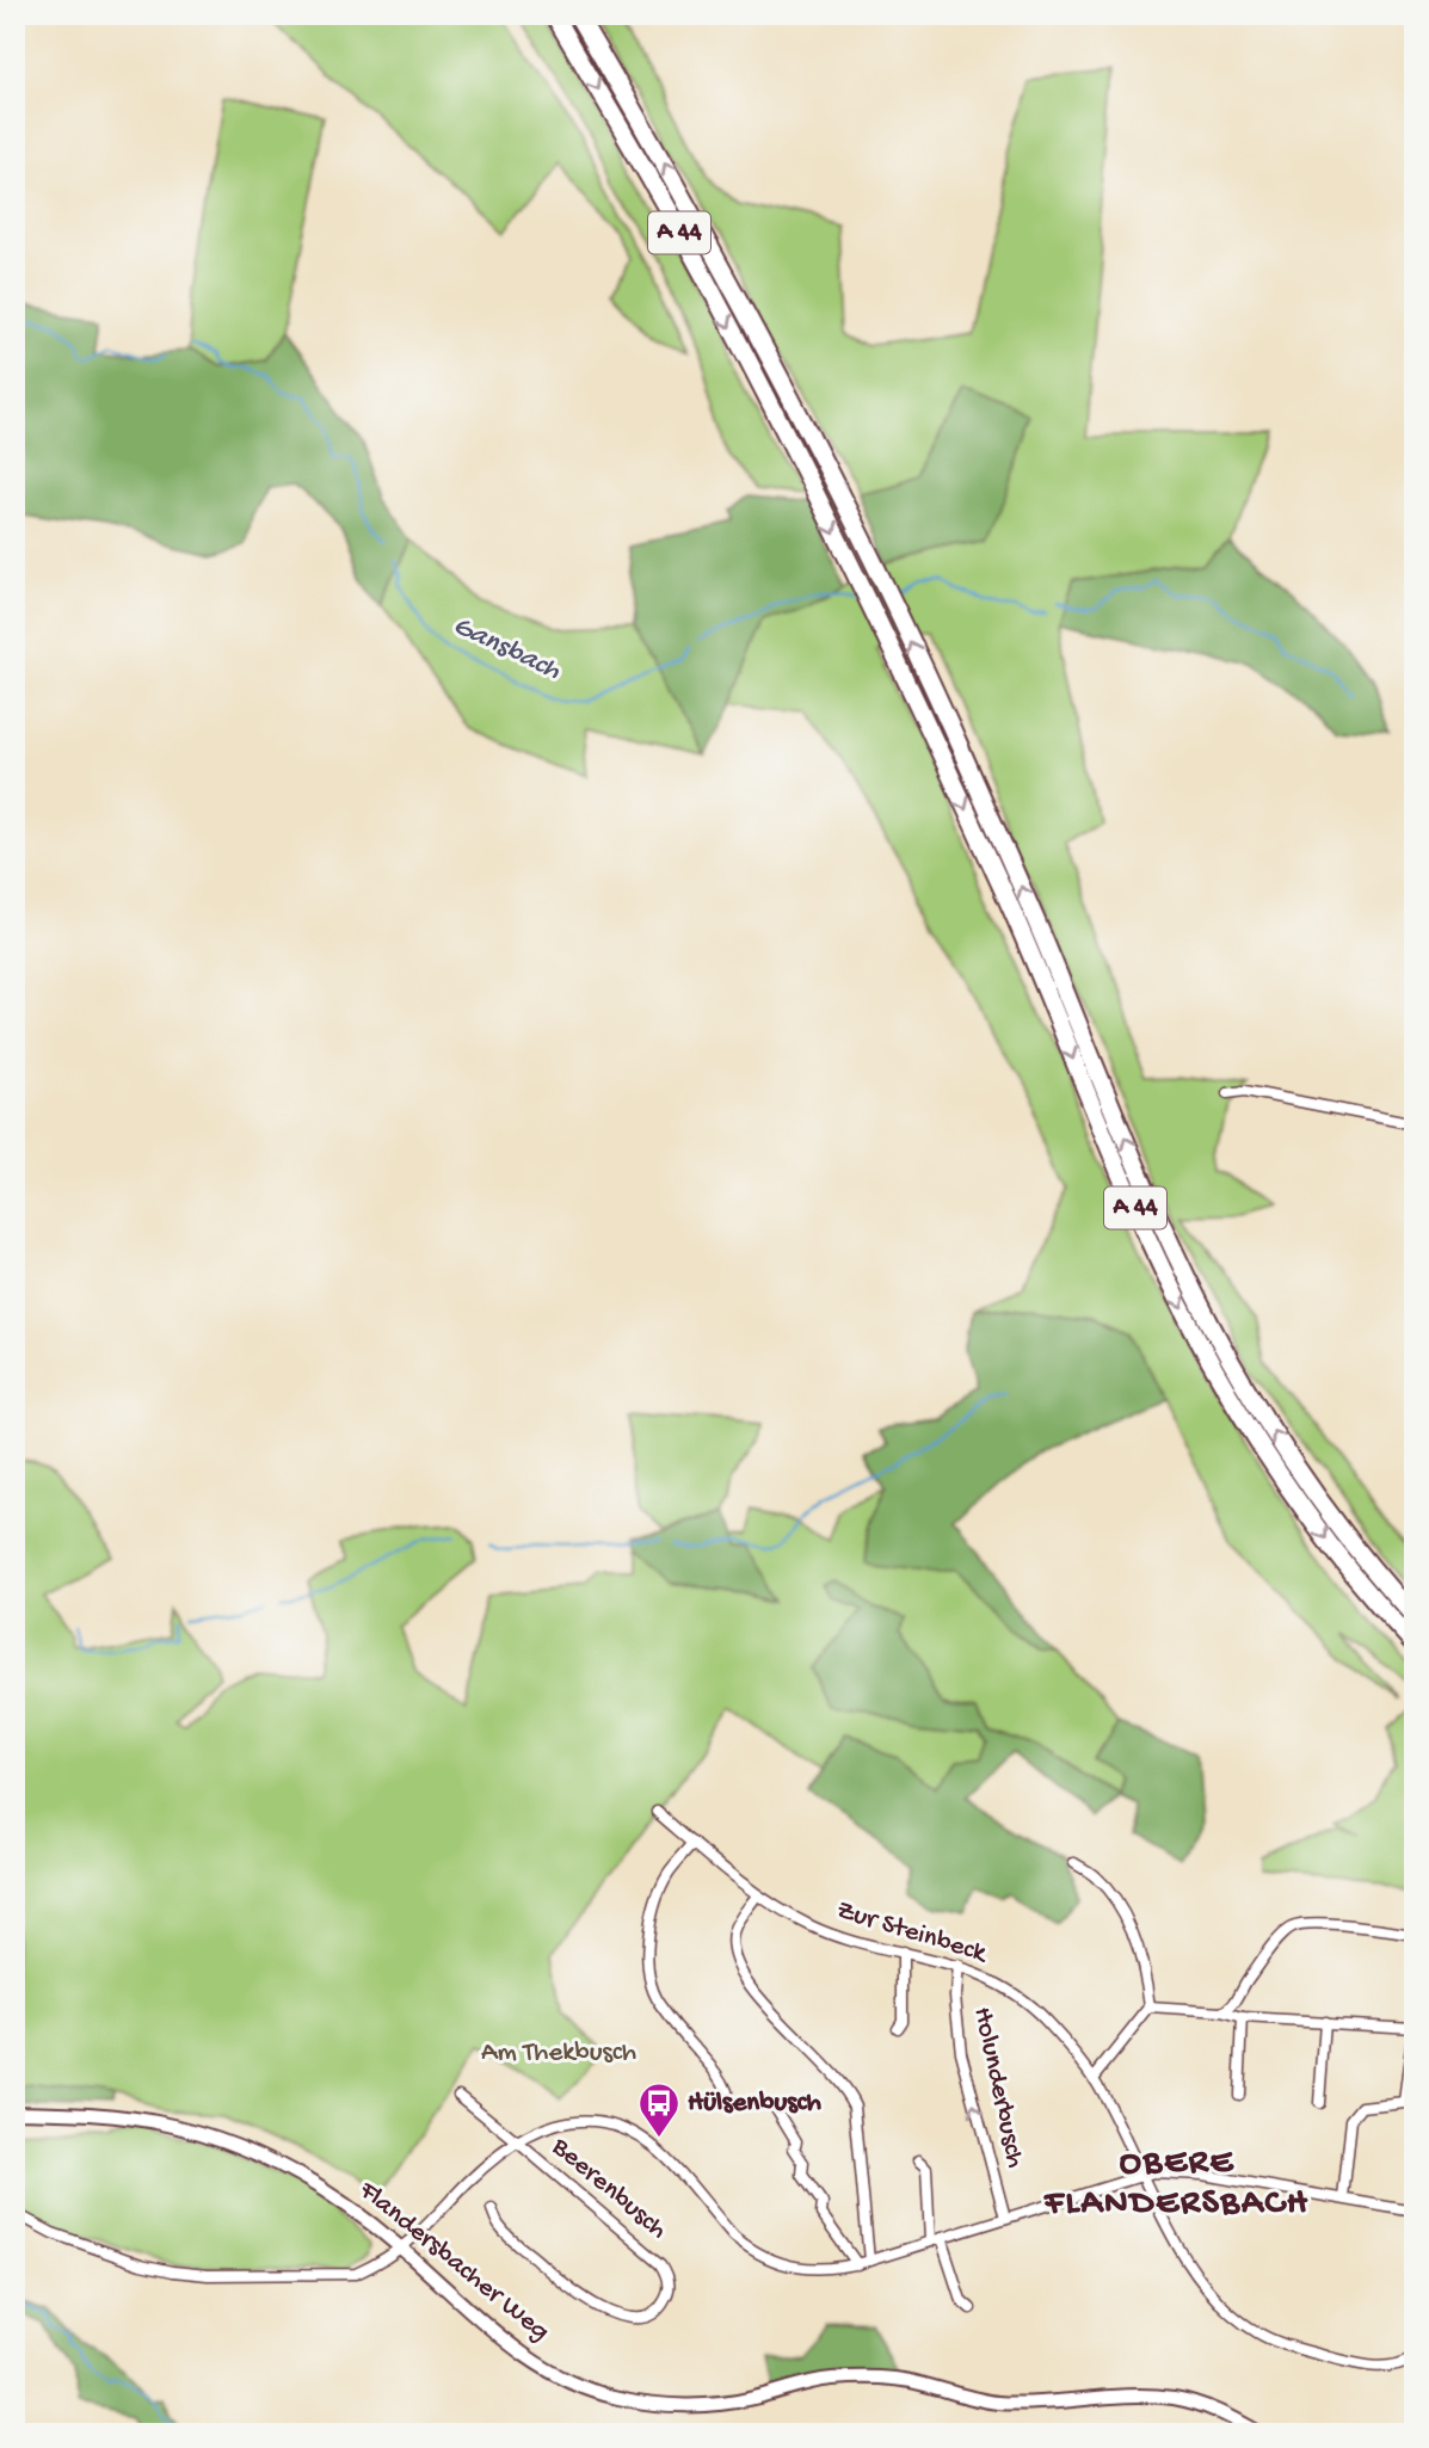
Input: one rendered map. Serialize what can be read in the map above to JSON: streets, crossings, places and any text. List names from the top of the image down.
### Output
{
  "streets": {
    "highway": ["A 44"],
    "main road": ["Flandersbacher Weg"],
    "street": ["Zur Steinbeck", "Holunderbusch", "Beerenbusch"]
  },
  "crossings": [
    ["Zur Steinbeck", "Holunderbusch"]
  ],
  "districts": ["OBERE FLANDERSBACH"],
  "water": ["Gansbach"],
  "parks": ["Am Thekbusch"],
  "places": {
    "bus stop": ["Hülsenbusch"]
  }
}
